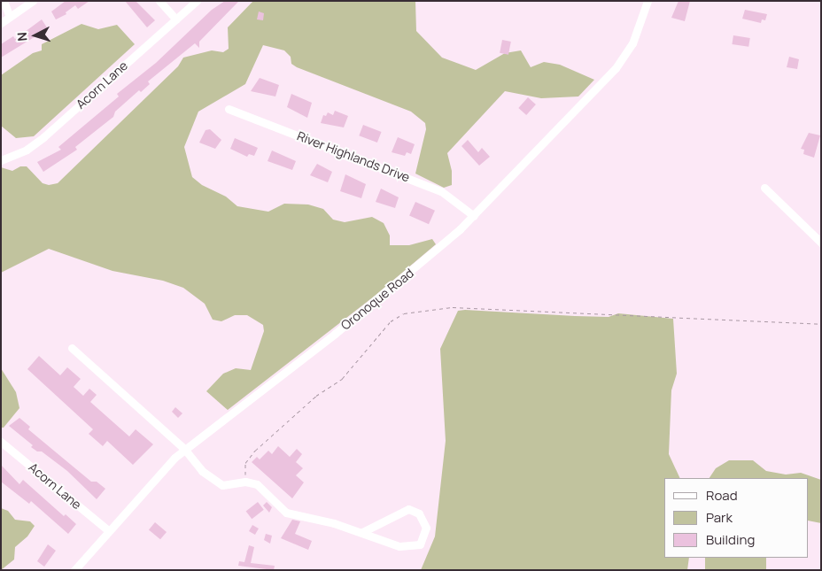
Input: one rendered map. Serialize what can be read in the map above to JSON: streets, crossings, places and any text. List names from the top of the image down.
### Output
{
  "streets": {
    "street": ["Acorn Lane", "River Highlands Drive", "Oronoque Road"]
  },
  "crossings": [
    ["Acorn Lane", "Oronoque Road"],
    ["River Highlands Drive", "Oronoque Road"]
  ],
  "legend": ["Road", "Park", "Building"],
  "north": "left"
}
